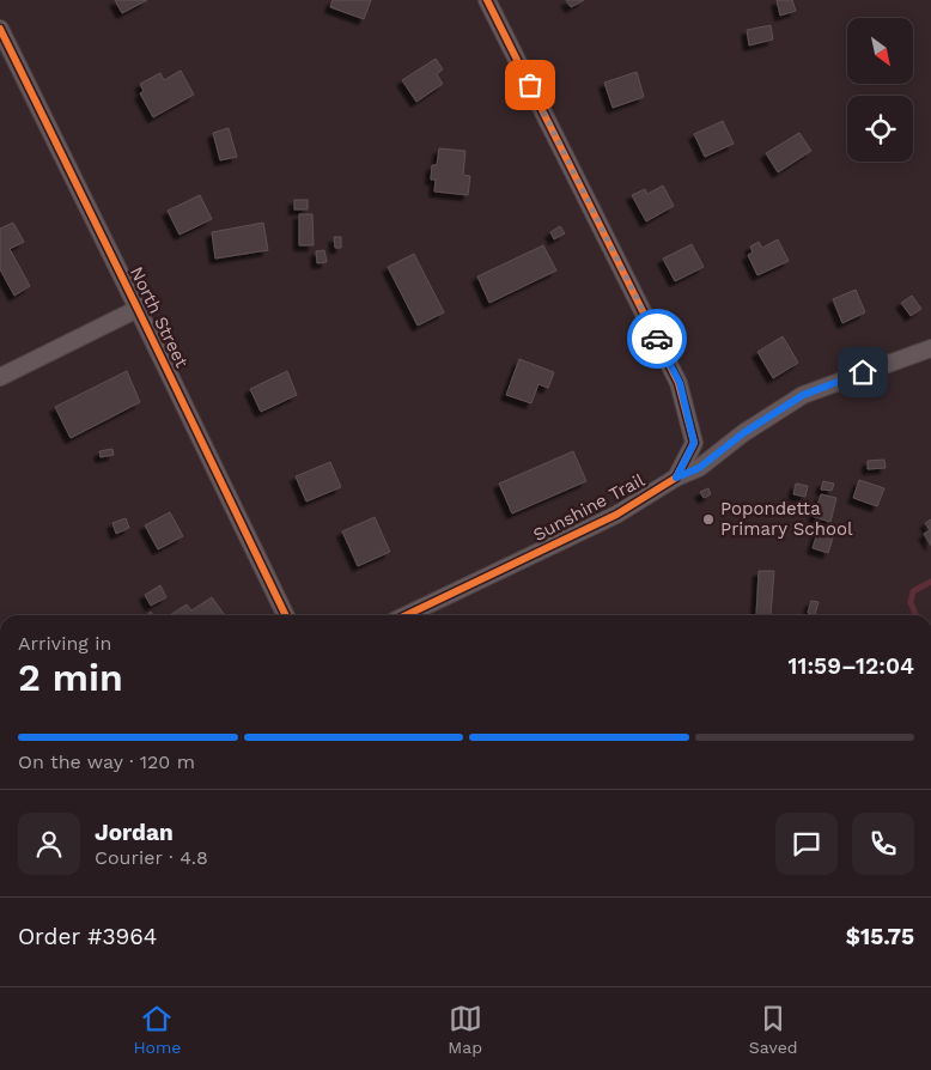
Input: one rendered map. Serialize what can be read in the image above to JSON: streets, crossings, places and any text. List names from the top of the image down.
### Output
{
  "streets": {
    "street": ["North Street", "Sunshine Trail"]
  },
  "places": ["Popondetta Primary School"],
  "north": "bottom right",
  "page": {
    "heading": ["2 min", "Arriving in", "11:59–12:04"],
    "panel": [
      "Jordan",
      "Courier · 4.8",
      "Order #3964",
      "$15.75"
    ],
    "bar": "On the way · 120 m",
    "tabs": ["Home", "Map", "Saved"]
  }
}
